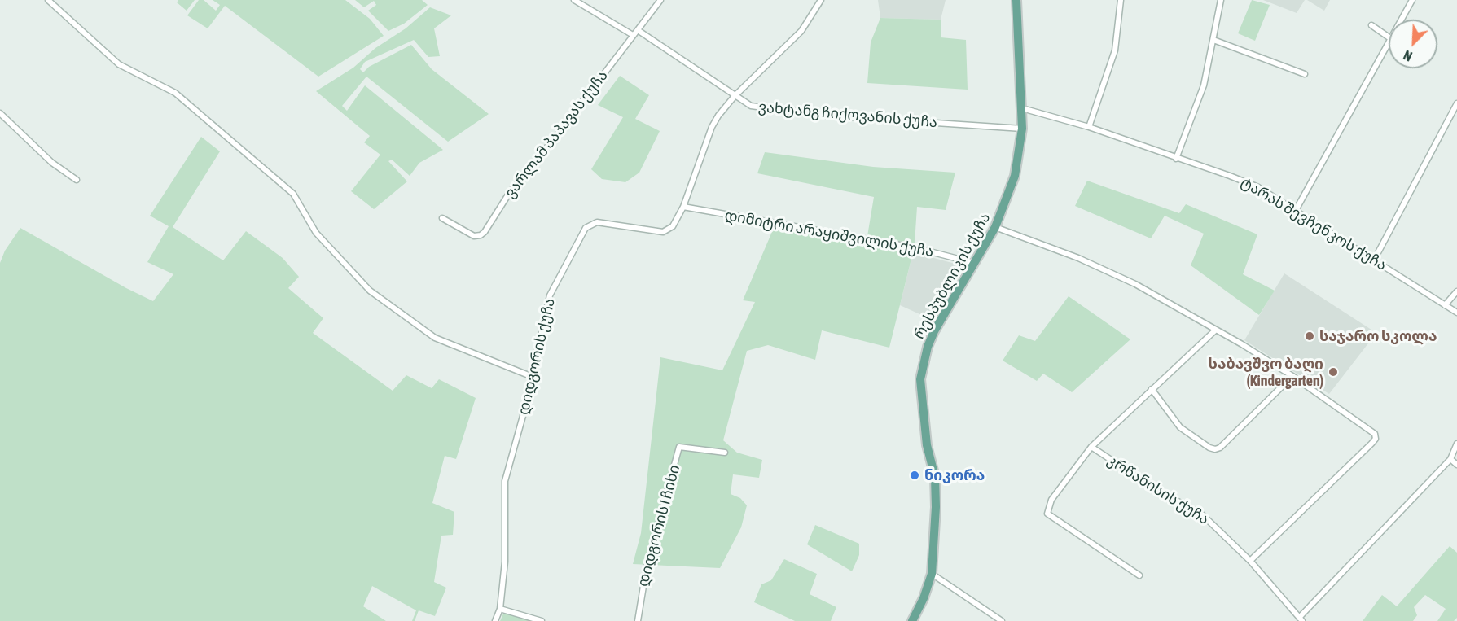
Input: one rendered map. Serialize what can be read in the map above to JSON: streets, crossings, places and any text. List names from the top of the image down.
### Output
{
  "streets": {
    "main road": ["რესპუბლიკის ქუჩა"],
    "street": [
      "ვახტანგ ჩიქოვანის ქუჩა",
      "ვარლამ პაპავას ქუჩა",
      "ტარას შევჩენკოს ქუჩა",
      "დიმიტრი არაყიშვილის ქუჩა",
      "დიდგორის ქუჩა",
      "კრწანისის ქუჩა",
      "დიდგორის I ჩიხი"
    ]
  },
  "crossings": [
    ["ვახტანგ ჩიქოვანის ქუჩა", "ვარლამ პაპავას ქუჩა"],
    ["ვახტანგ ჩიქოვანის ქუჩა", "რესპუბლიკის ქუჩა"],
    ["ვახტანგ ჩიქოვანის ქუჩა", "დიდგორის ქუჩა"],
    ["ტარას შევჩენკოს ქუჩა", "რესპუბლიკის ქუჩა"],
    ["დიმიტრი არაყიშვილის ქუჩა", "რესპუბლიკის ქუჩა"],
    ["დიმიტრი არაყიშვილის ქუჩა", "დიდგორის ქუჩა"]
  ],
  "places": ["საჯარო სკოლა", "საბავშვო ბაღი (Kindergarten)", "ნიკორა"],
  "north": "bottom left"
}
